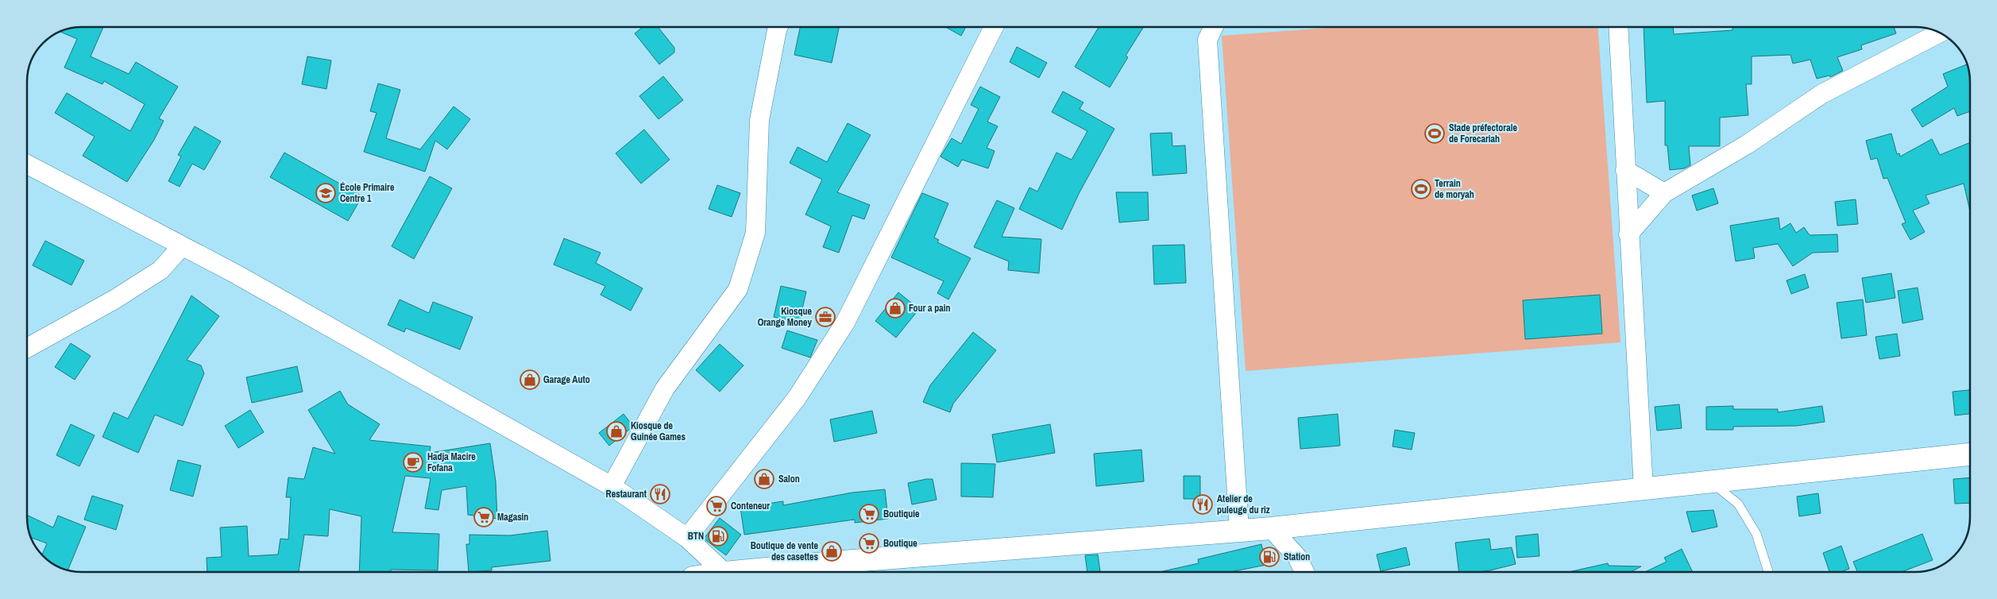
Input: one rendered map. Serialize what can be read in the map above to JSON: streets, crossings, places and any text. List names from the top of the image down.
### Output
{
  "places": {
    "sports": ["Stade préfectorale de Forecariah", "Terrain de moryah"],
    "school or university": ["École Primaire Centre 1"],
    "shop": [
      "Four a pain",
      "Garage Auto",
      "Kiosque de Guinée Games",
      "Salon",
      "Boutique de vente des casettes"
    ],
    "office": ["Kiosque Orange Money"],
    "cafe": ["Hadja Macire Fofana"],
    "restaurant": ["Restaurant", "Atelier de puleuge du riz"],
    "supermarket": [
      "Conteneur",
      "Boutiquie",
      "Magasin",
      "Boutique"
    ],
    "fuel station": ["BTN", "Station"]
  }
}
